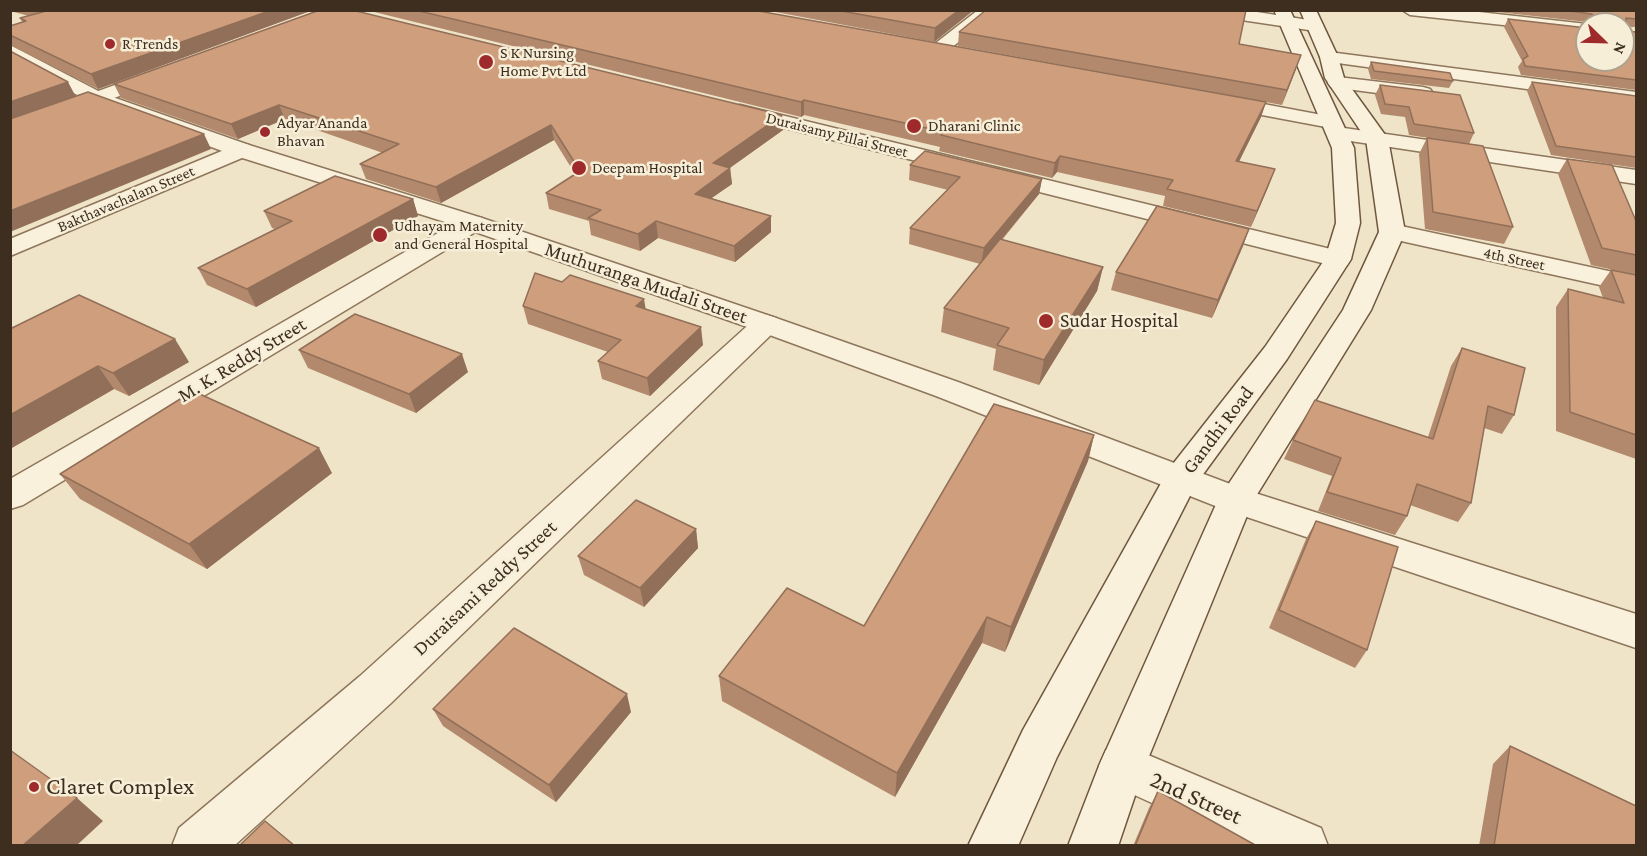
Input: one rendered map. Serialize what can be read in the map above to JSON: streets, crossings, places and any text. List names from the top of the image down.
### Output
{
  "streets": {
    "street": [
      "Duraisamy Pillai Street",
      "Bakthavachalam Street",
      "4th Street",
      "Muthuranga Mudali Street",
      "M. K. Reddy Street",
      "Gandhi Road",
      "Duraisami Reddy Street",
      "2nd Street"
    ]
  },
  "crossings": [
    ["Duraisamy Pillai Street", "Gandhi Road"],
    ["Bakthavachalam Street", "Muthuranga Mudali Street"],
    ["Muthuranga Mudali Street", "M. K. Reddy Street"],
    ["Muthuranga Mudali Street", "Gandhi Road"],
    ["Muthuranga Mudali Street", "Duraisami Reddy Street"]
  ],
  "places": [
    "R Trends",
    "S K Nursing Home Pvt Ltd",
    "Dharani Clinic",
    "Adyar Ananda Bhavan",
    "Deepam Hospital",
    "Udhayam Maternity and General Hospital",
    "Sudar Hospital",
    "Claret Complex"
  ],
  "north": "bottom right"
}
